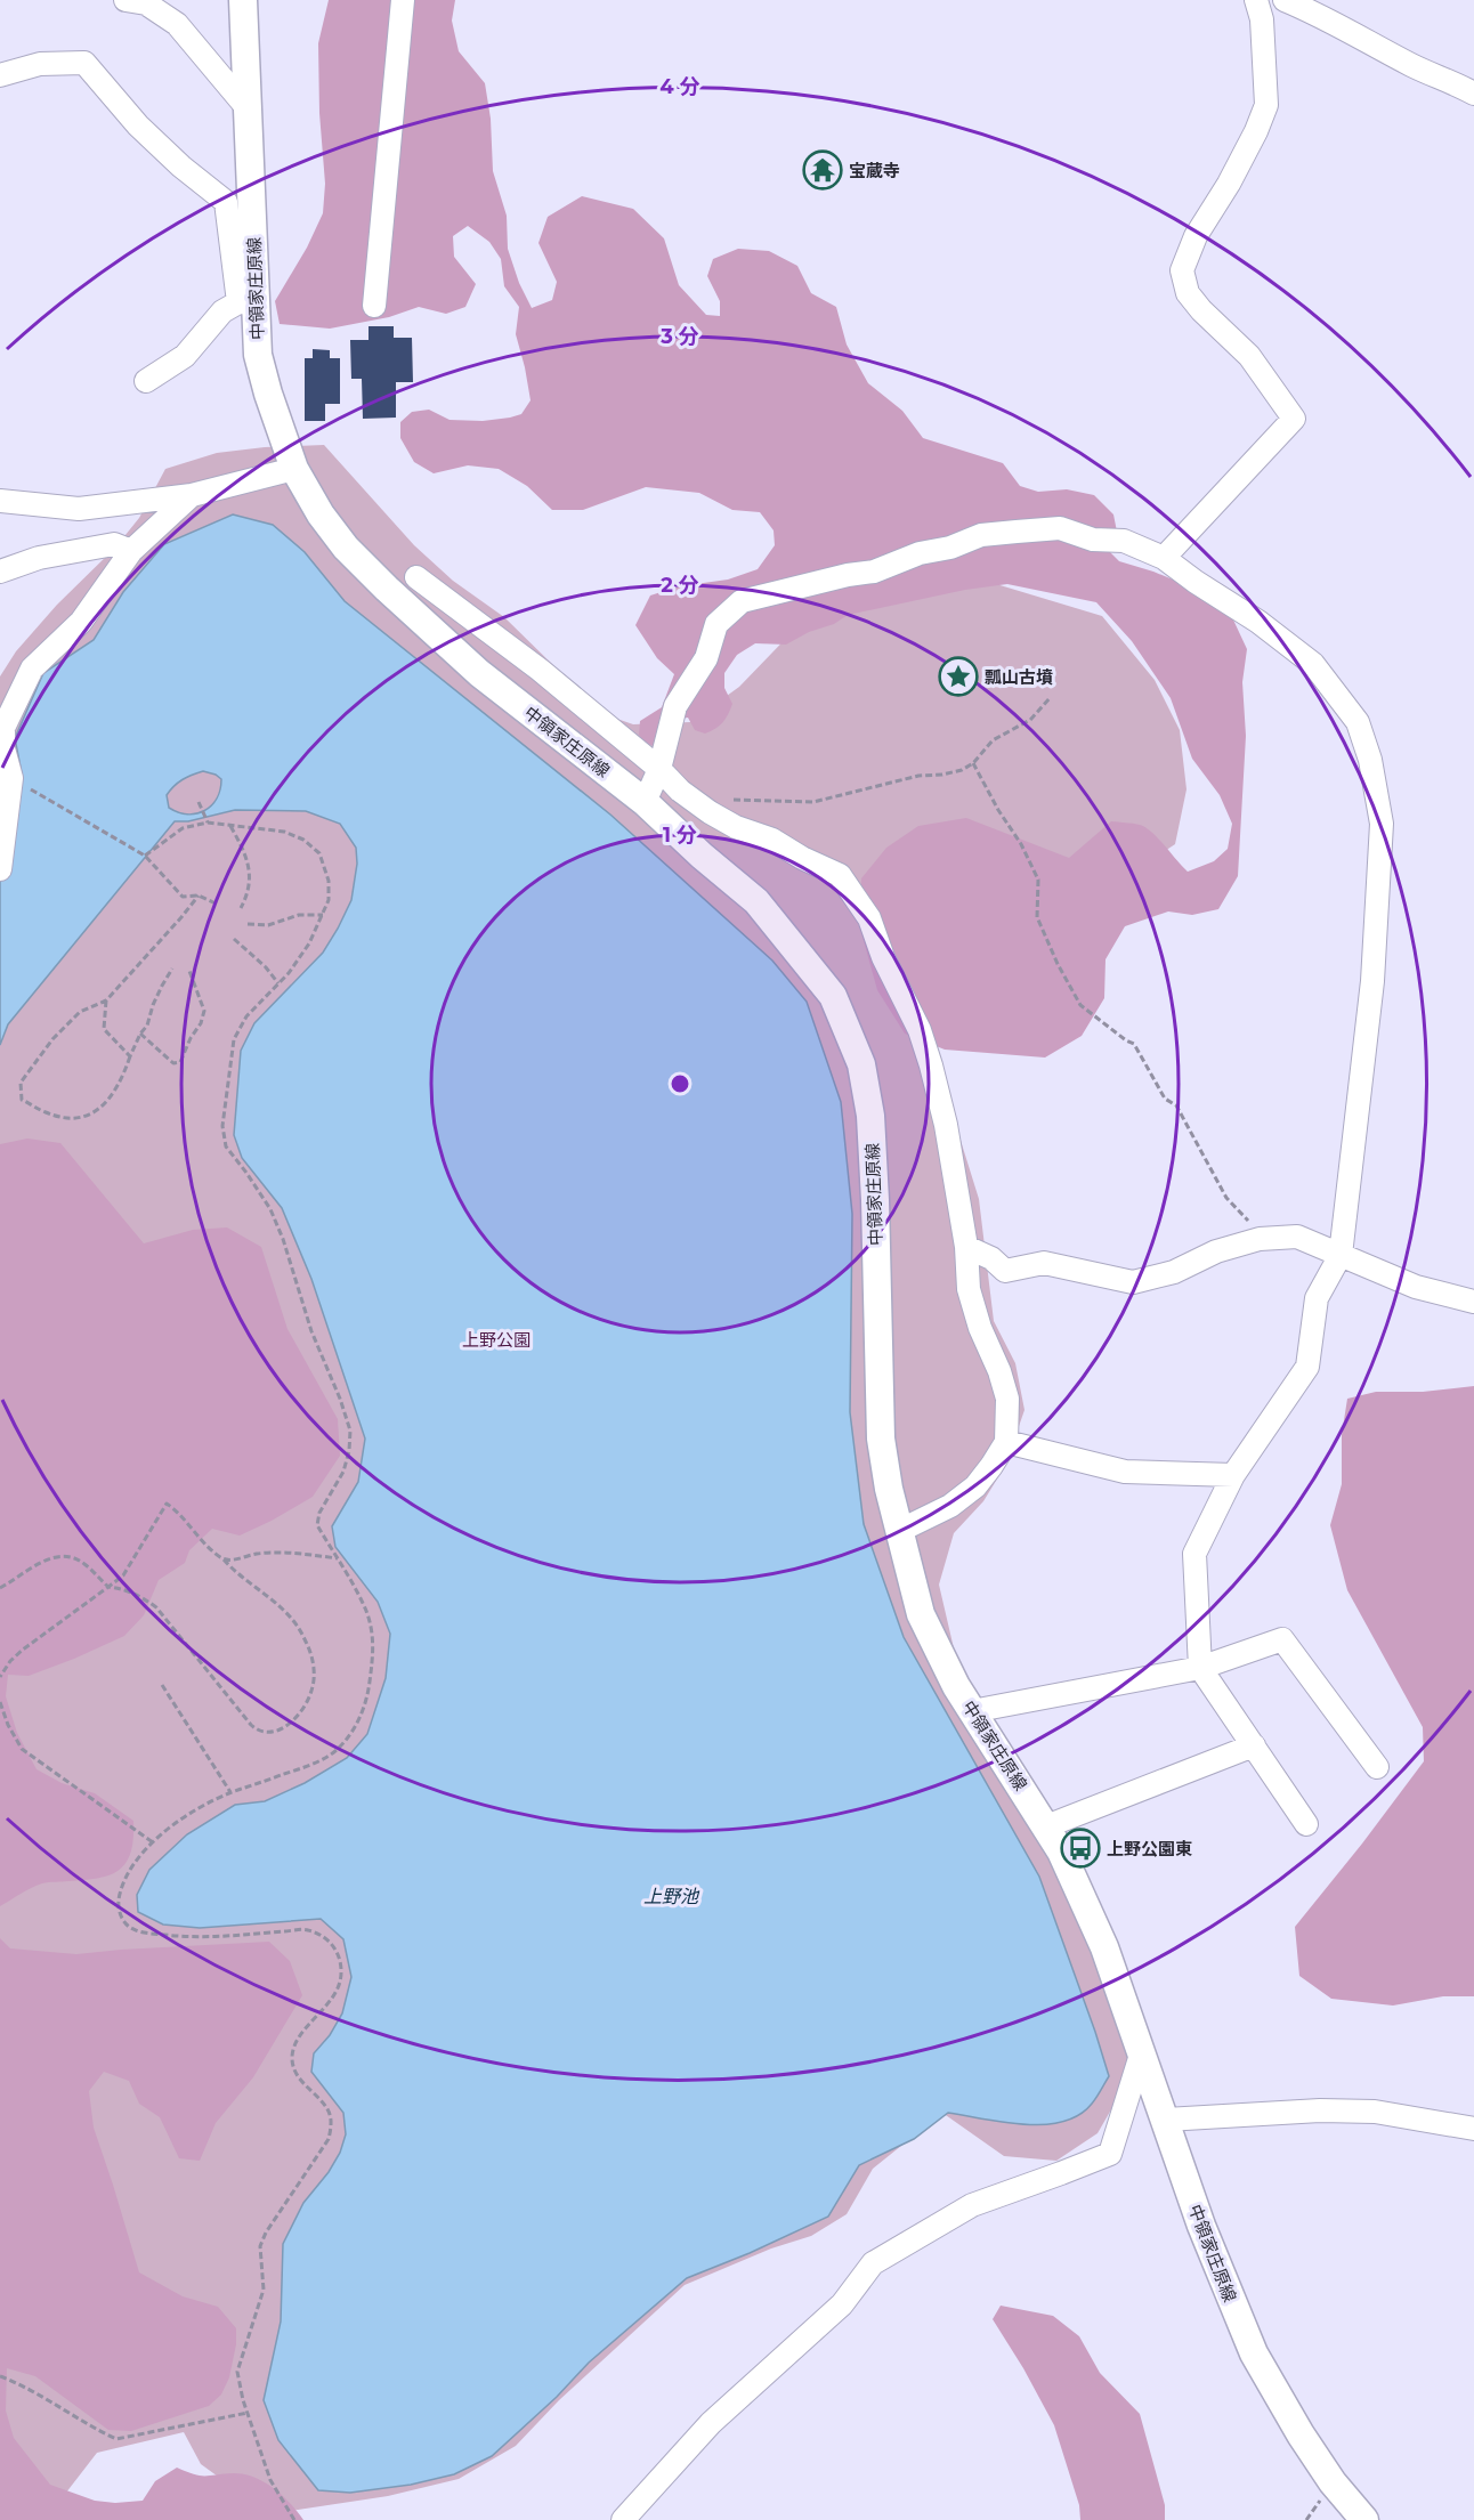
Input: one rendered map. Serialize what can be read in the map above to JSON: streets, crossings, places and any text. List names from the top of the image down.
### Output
{
  "streets": {
    "main road": ["中領家庄原線"]
  },
  "water": ["上野池"],
  "parks": ["上野公園"],
  "places": {
    "temple": ["宝蔵寺"],
    "place": ["瓢山古墳"],
    "bus stop": ["上野公園東"]
  },
  "rings": [
    "4 分",
    "3 分",
    "2 分",
    "1 分"
  ]
}
